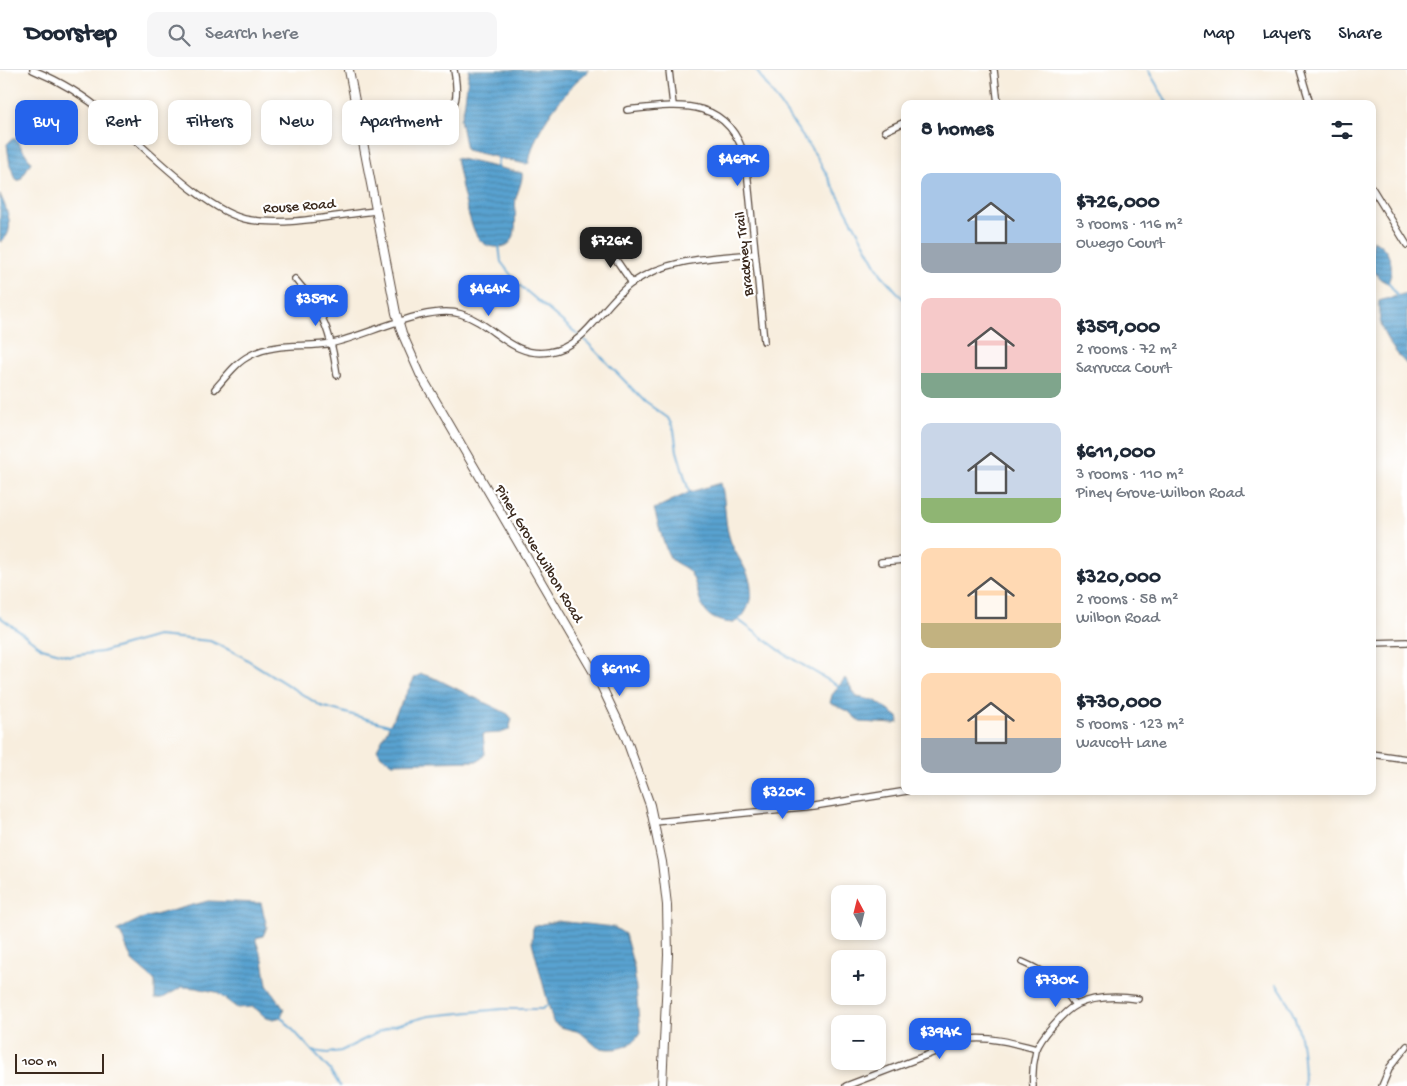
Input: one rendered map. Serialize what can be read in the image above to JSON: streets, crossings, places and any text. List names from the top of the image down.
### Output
{
  "streets": {
    "street": ["Rouse Road", "Brackney Trail", "Piney Grove-Wilbon Road"]
  },
  "crossings": [
    ["Rouse Road", "Piney Grove-Wilbon Road"]
  ],
  "scale_bar": "100 m",
  "north": "top",
  "page": {
    "header": "Doorstep",
    "search": "Search here",
    "nav": ["Map", "Layers", "Share"],
    "chip": [
      "Buy",
      "Rent",
      "Filters",
      "New",
      "Apartment"
    ],
    "heading": "8 homes",
    "price": [
      "$469K",
      "$726K",
      "$464K",
      "$359K",
      "$611K",
      "$320K",
      "$730K",
      "$394K"
    ],
    "list": [
      {
        "name": "$726,000",
        "note": "3 rooms · 116 m² · Owego Court"
      },
      {
        "name": "$359,000",
        "note": "2 rooms · 72 m² · Sarrucca Court"
      },
      {
        "name": "$611,000",
        "note": "3 rooms · 110 m² · Piney Grove-Wilbon Road"
      },
      {
        "name": "$320,000",
        "note": "2 rooms · 58 m² · Wilbon Road"
      },
      {
        "name": "$730,000",
        "note": "5 rooms · 123 m² · Wavcott Lane"
      }
    ],
    "map_buttons": ["+", "−"],
    "scale": "100 m"
  }
}
